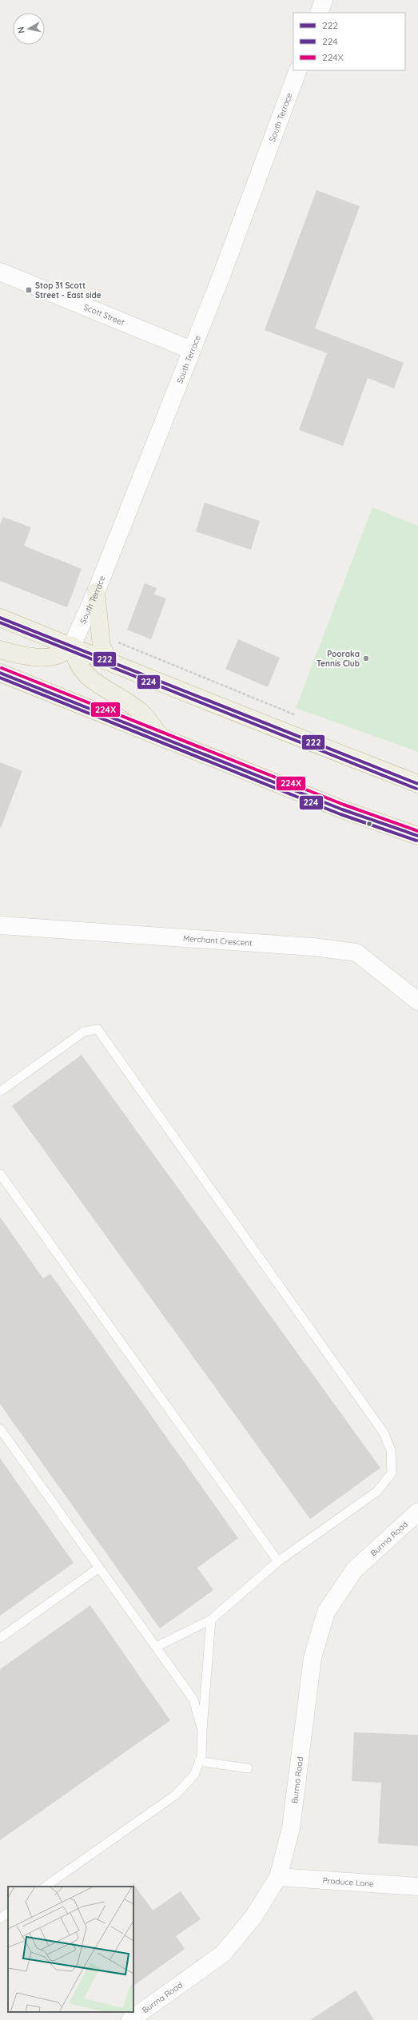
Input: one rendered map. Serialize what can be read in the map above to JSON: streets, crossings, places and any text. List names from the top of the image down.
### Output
{
  "streets": {
    "street": [
      "South Terrace",
      "Scott Street",
      "Merchant Crescent",
      "Burma Road",
      "Produce Lane"
    ]
  },
  "crossings": [
    ["South Terrace", "Scott Street"],
    ["Burma Road", "Produce Lane"]
  ],
  "places": {
    "transit": ["Stop 31 Scott Street - East side"],
    "other": ["Pooraka Tennis Club"]
  },
  "lines": ["transit line 222", "transit line 224", "transit line 224X"],
  "legend": ["222", "224", "224X"],
  "north": "left"
}
